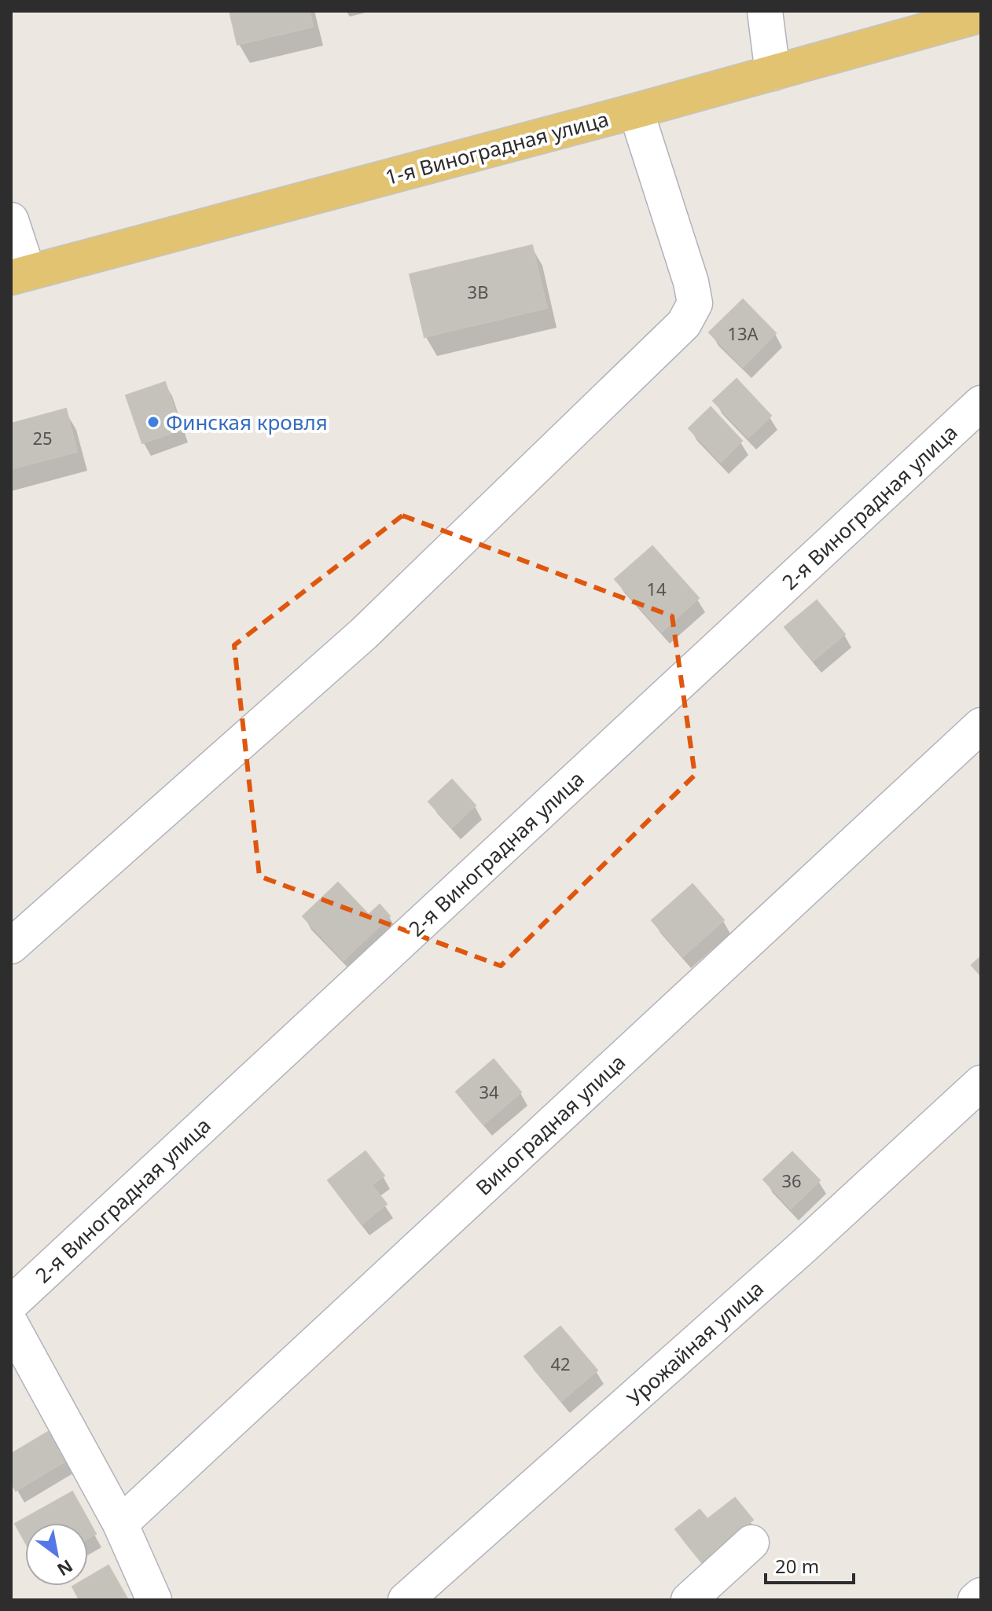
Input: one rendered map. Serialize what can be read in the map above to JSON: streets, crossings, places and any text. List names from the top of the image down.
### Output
{
  "streets": {
    "main road": ["1-я Виноградная улица"],
    "street": ["2-я Виноградная улица", "Виноградная улица", "Урожайная улица"]
  },
  "places": ["Финская кровля"],
  "house_numbers": [
    "3В",
    "13А",
    "25",
    "14",
    "34",
    "36",
    "42"
  ],
  "scale_bar": "20 m",
  "north": "bottom right"
}
